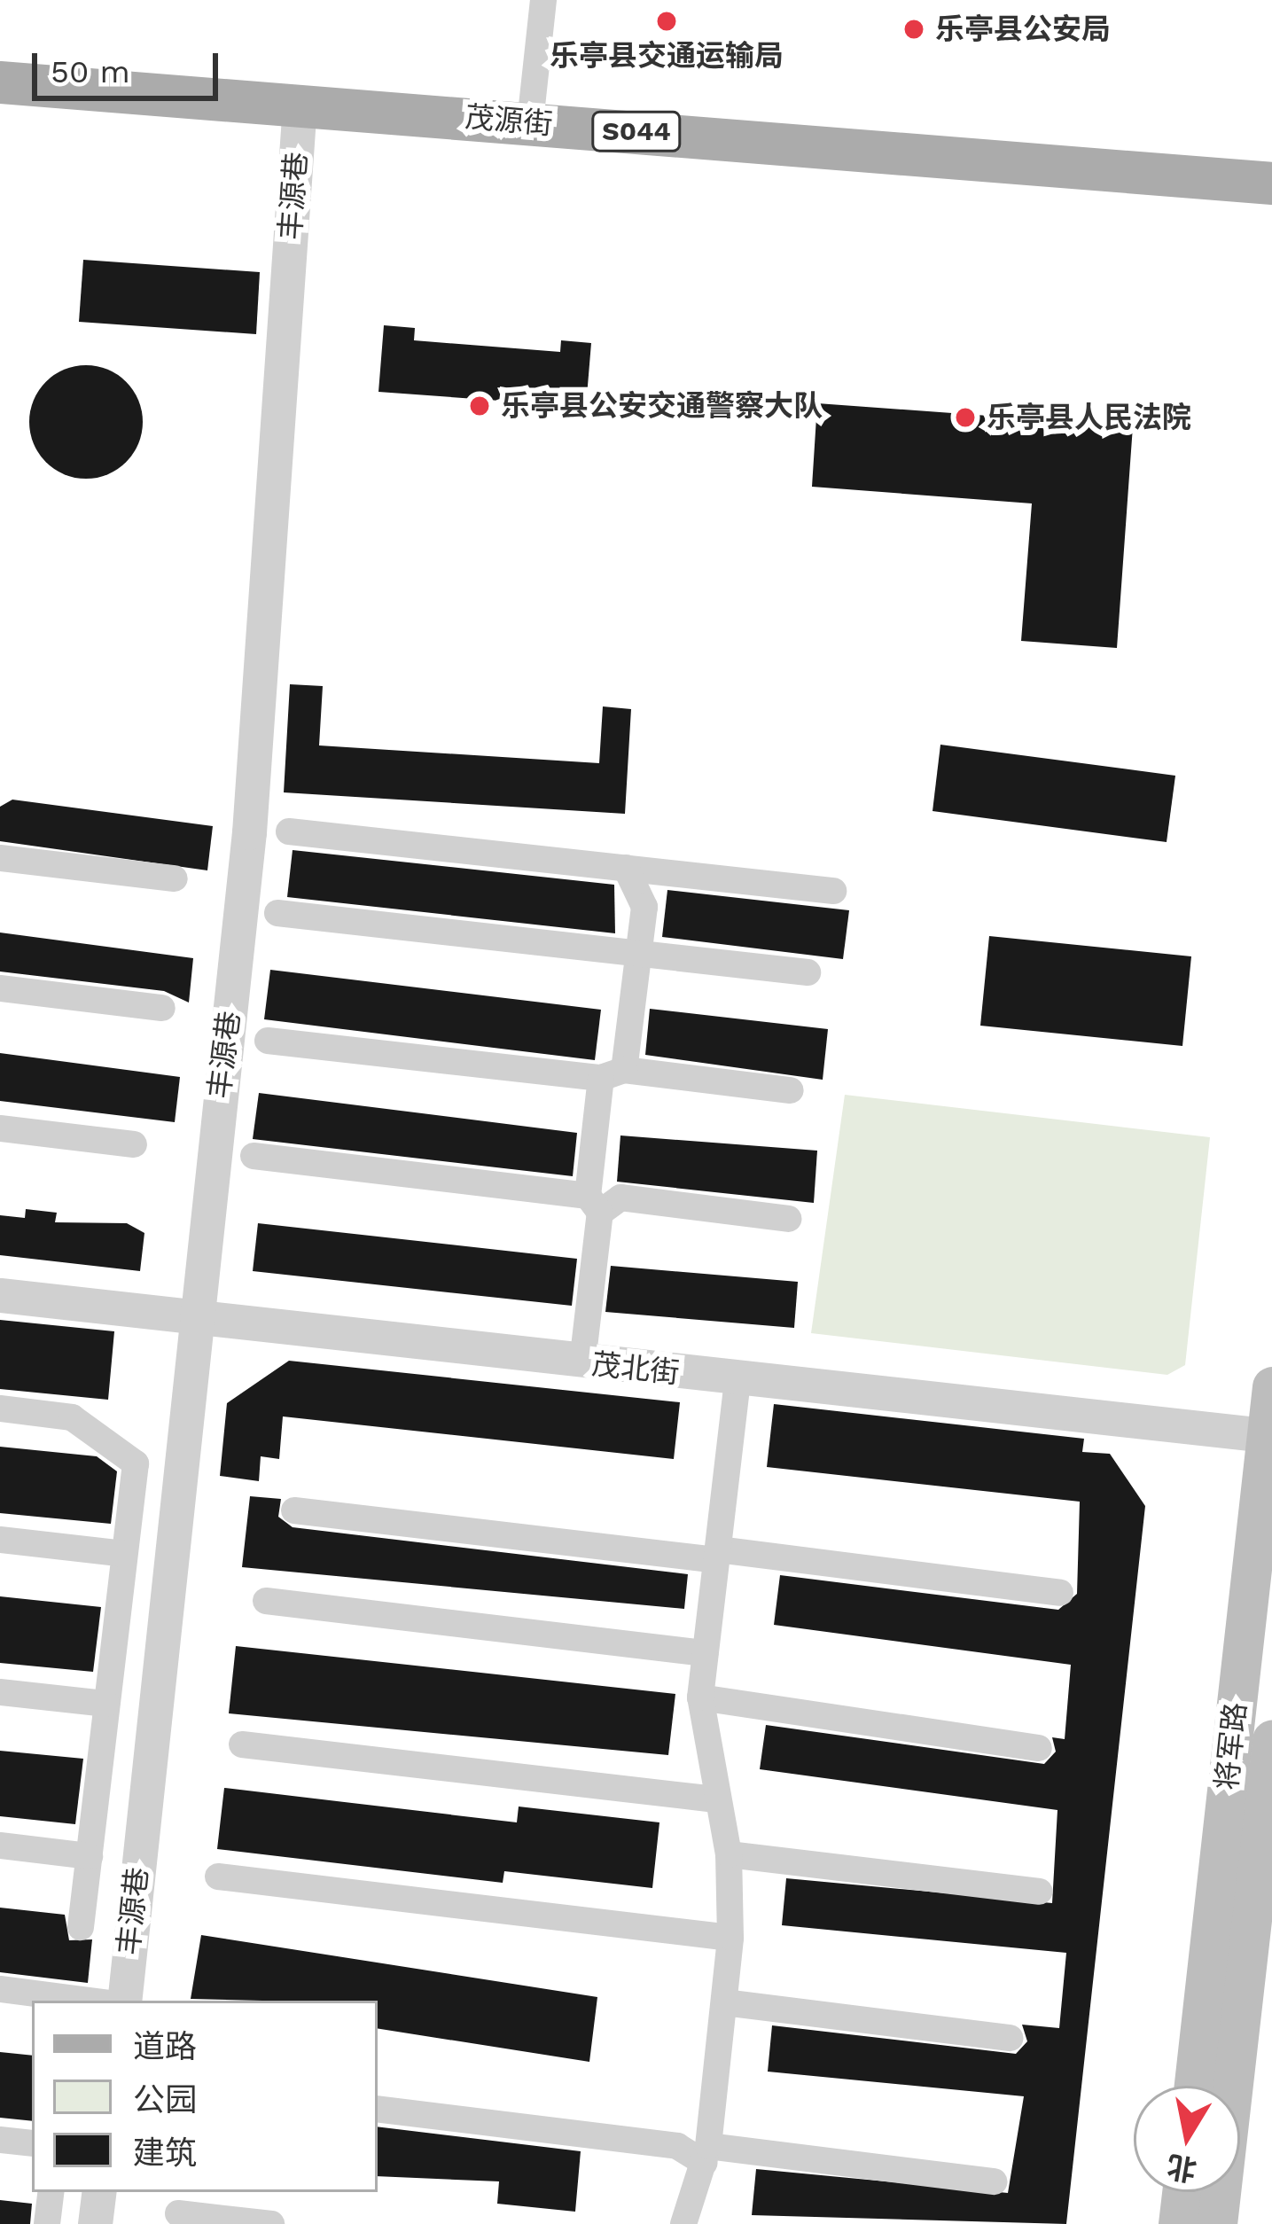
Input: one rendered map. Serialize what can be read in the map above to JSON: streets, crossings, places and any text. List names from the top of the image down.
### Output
{
  "streets": {
    "main road": ["茂源街", "S044", "将军路"],
    "street": ["丰源巷", "茂北街"]
  },
  "crossings": [
    ["茂源街", "丰源巷"],
    ["丰源巷", "茂北街"],
    ["茂北街", "将军路"]
  ],
  "places": [
    "乐亭县交通运输局",
    "乐亭县公安局",
    "乐亭县公安交通警察大队",
    "乐亭县人民法院"
  ],
  "legend": ["道路", "公园", "建筑"],
  "scale_bar": "50 m",
  "north": "bottom"
}
